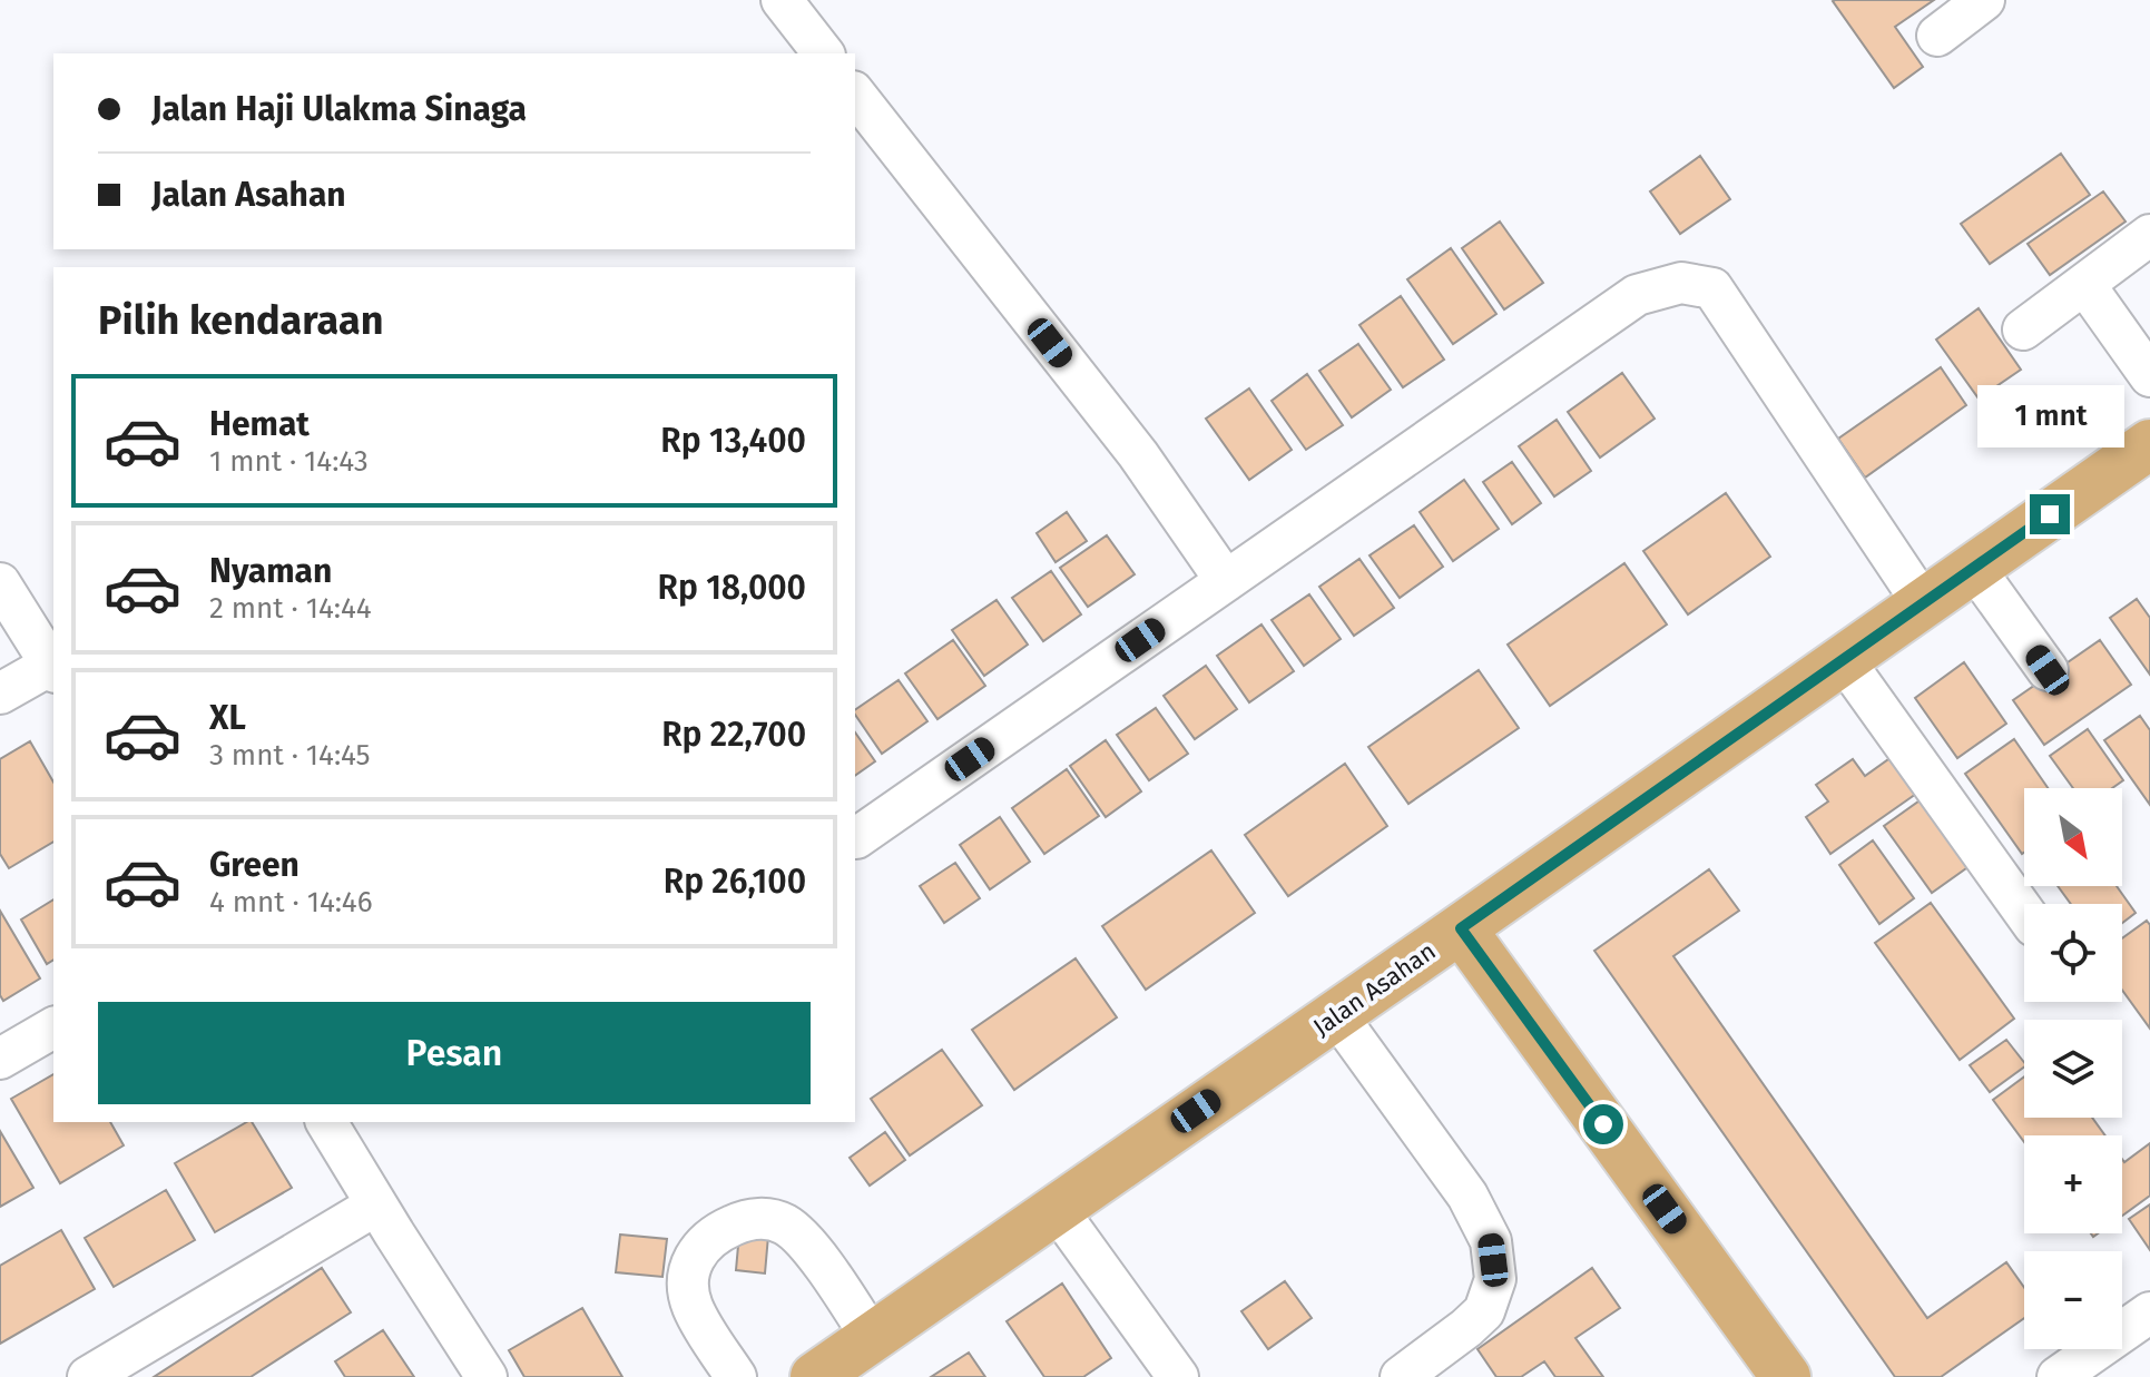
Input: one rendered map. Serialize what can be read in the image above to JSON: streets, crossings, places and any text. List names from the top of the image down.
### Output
{
  "streets": {
    "main road": ["Jalan Asahan"]
  },
  "north": "bottom right",
  "page": {
    "banner": ["Jalan Haji Ulakma Sinaga", "Jalan Asahan"],
    "heading": "Pilih kendaraan",
    "list": [
      {
        "name": "Hemat",
        "note": "1 mnt · 14:43",
        "value": "Rp 13,400"
      },
      {
        "name": "Nyaman",
        "note": "2 mnt · 14:44",
        "value": "Rp 18,000"
      },
      {
        "name": "XL",
        "note": "3 mnt · 14:45",
        "value": "Rp 22,700"
      },
      {
        "name": "Green",
        "note": "4 mnt · 14:46",
        "value": "Rp 26,100"
      }
    ],
    "bubble": "1 mnt",
    "map_buttons": ["+", "−"],
    "buttons": "Pesan"
  }
}
